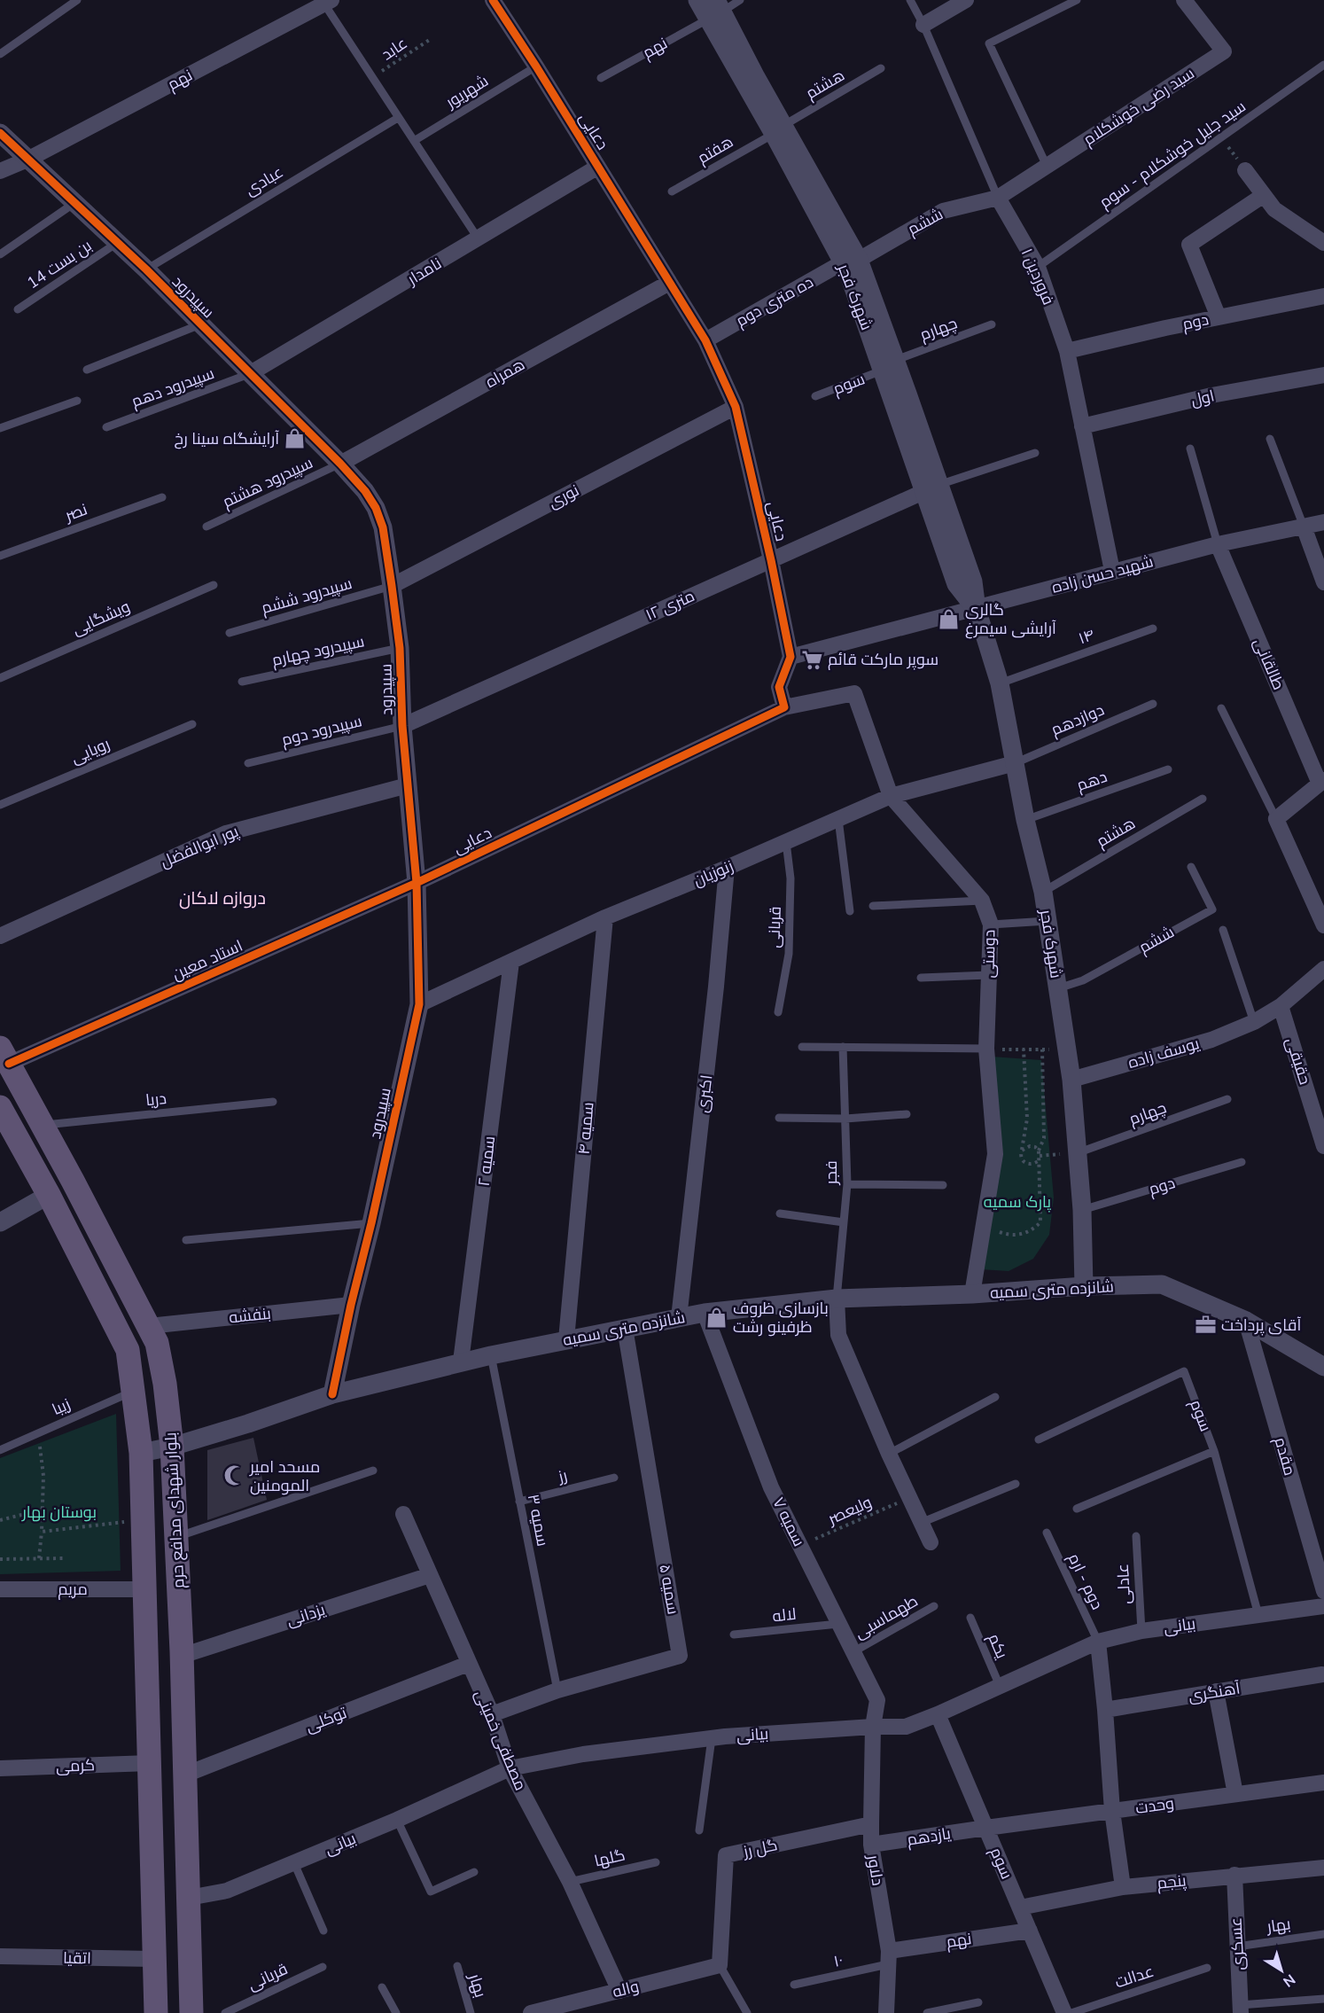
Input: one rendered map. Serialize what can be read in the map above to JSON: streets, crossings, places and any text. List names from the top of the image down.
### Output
{
  "streets": {
    "main road": ["بلوار شهدای مدافع حرم"],
    "street": [
      "نهم",
      "سید رضی خوشکلام",
      "دعایی",
      "ششم",
      "نامدار",
      "فروردین ۱",
      "سپیدرود",
      "شهرک فجر",
      "ده متری دوم",
      "دوم",
      "همراه",
      "سوم",
      "اول",
      "نوری",
      "شهید حسن زاده",
      "۱۲ متری",
      "طالقانی",
      "پور ابوالفضل",
      "زنوزیان",
      "دوستی",
      "استاد معین",
      "یوسف زاده",
      "حقیقی",
      "اکبری",
      "سمیه ۴",
      "سمیه ۲",
      "شانزده متری سمیه",
      "بنفشه",
      "مقدم",
      "سمیه ۷",
      "مریم",
      "سمیه ۵",
      "یزدانی",
      "بیانی",
      "آهنگری",
      "توکلی",
      "مصطفی خمینی",
      "کرمی",
      "وحدت",
      "یازدهم",
      "گل رز",
      "دلاور",
      "پنجم",
      "عسکری",
      "اتقیا",
      "واله"
    ],
    "lane": [
      "هشتم",
      "شهریور",
      "هفتم",
      "سید جلیل خوشکلام - سوم",
      "عبادی",
      "بن بست 14",
      "چهارم",
      "سپیدرود دهم",
      "سپیدرود هشتم",
      "نصر",
      "سپیدرود ششم",
      "ویشگایی",
      "۱۴",
      "سپیدرود چهارم",
      "دوازدهم",
      "سپیدرود دوم",
      "رویایی",
      "دهم",
      "قربانی",
      "دریا",
      "فجر",
      "زیبا",
      "رز",
      "سمیه ۳",
      "دوم - ارم",
      "عادلی",
      "لاله",
      "طهماسبی",
      "یکم",
      "گلها",
      "بهار",
      "۱۰",
      "عدالت"
    ],
    "path": ["عابد", "ولیعصر"]
  },
  "crossings": [
    ["نهم", "سپیدرود"],
    ["نهم", "شهرک فجر"],
    ["نهم", "سوم"],
    ["نهم", "دلاور"],
    ["نهم", "۱۰"],
    ["هشتم", "هفتم"],
    ["هشتم", "شهرک فجر"],
    ["شهریور", "دعایی"],
    ["سید رضی خوشکلام", "ششم"],
    ["سید رضی خوشکلام", "فروردین ۱"],
    ["دعایی", "نامدار"],
    ["دعایی", "سپیدرود"],
    ["دعایی", "ده متری دوم"],
    ["دعایی", "همراه"],
    ["دعایی", "نوری"],
    ["دعایی", "شهید حسن زاده"],
    ["دعایی", "۱۲ متری"],
    ["دعایی", "دوستی"],
    ["دعایی", "استاد معین"],
    ["هفتم", "شهرک فجر"],
    ["سید جلیل خوشکلام - سوم", "فروردین ۱"],
    ["عبادی", "سپیدرود"],
    ["ششم", "فروردین ۱"],
    ["ششم", "شهرک فجر"],
    ["ششم", "ده متری دوم"],
    ["بن بست 14", "سپیدرود"],
    ["نامدار", "سپیدرود"],
    ["نامدار", "سپیدرود دهم"],
    ["فروردین ۱", "دوم"],
    ["فروردین ۱", "اول"],
    ["فروردین ۱", "شهید حسن زاده"],
    ["سپیدرود", "همراه"],
    ["سپیدرود", "سپیدرود دهم"],
    ["سپیدرود", "سپیدرود هشتم"],
    ["سپیدرود", "نوری"],
    ["سپیدرود", "سپیدرود ششم"],
    ["سپیدرود", "۱۲ متری"],
    ["سپیدرود", "سپیدرود چهارم"],
    ["سپیدرود", "سپیدرود دوم"],
    ["سپیدرود", "پور ابوالفضل"],
    ["سپیدرود", "زنوزیان"],
    ["سپیدرود", "استاد معین"],
    ["سپیدرود", "شانزده متری سمیه"],
    ["سپیدرود", "بنفشه"],
    ["شهرک فجر", "ده متری دوم"],
    ["شهرک فجر", "دوم"],
    ["شهرک فجر", "چهارم"],
    ["شهرک فجر", "سوم"],
    ["شهرک فجر", "شهید حسن زاده"],
    ["شهرک فجر", "۱۲ متری"],
    ["شهرک فجر", "۱۴"],
    ["شهرک فجر", "دوازدهم"],
    ["شهرک فجر", "دهم"],
    ["شهرک فجر", "زنوزیان"],
    ["شهرک فجر", "یوسف زاده"],
    ["شهرک فجر", "شانزده متری سمیه"],
    ["چهارم", "سوم"],
    ["همراه", "سپیدرود هشتم"],
    ["سوم", "بیانی"],
    ["سوم", "وحدت"],
    ["سوم", "یازدهم"],
    ["سوم", "پنجم"],
    ["نوری", "سپیدرود ششم"],
    ["شهید حسن زاده", "طالقانی"],
    ["۱۲ متری", "سپیدرود دوم"],
    ["دوازدهم", "زنوزیان"],
    ["زنوزیان", "قربانی"],
    ["زنوزیان", "دوستی"],
    ["زنوزیان", "اکبری"],
    ["زنوزیان", "سمیه ۴"],
    ["زنوزیان", "سمیه ۲"],
    ["دوستی", "شانزده متری سمیه"],
    ["استاد معین", "بلوار شهدای مدافع حرم"],
    ["یوسف زاده", "حقیقی"],
    ["اکبری", "شانزده متری سمیه"],
    ["دریا", "بلوار شهدای مدافع حرم"],
    ["سمیه ۴", "شانزده متری سمیه"],
    ["سمیه ۲", "شانزده متری سمیه"],
    ["فجر", "شانزده متری سمیه"],
    ["شانزده متری سمیه", "مقدم"],
    ["شانزده متری سمیه", "بلوار شهدای مدافع حرم"],
    ["شانزده متری سمیه", "سمیه ۳"],
    ["شانزده متری سمیه", "سمیه ۷"],
    ["شانزده متری سمیه", "سمیه ۵"],
    ["بنفشه", "بلوار شهدای مدافع حرم"],
    ["زیبا", "بلوار شهدای مدافع حرم"],
    ["رز", "سمیه ۳"],
    ["بلوار شهدای مدافع حرم", "مریم"],
    ["بلوار شهدای مدافع حرم", "یزدانی"],
    ["بلوار شهدای مدافع حرم", "بیانی"],
    ["بلوار شهدای مدافع حرم", "توکلی"],
    ["بلوار شهدای مدافع حرم", "کرمی"],
    ["بلوار شهدای مدافع حرم", "اتقیا"],
    ["ولیعصر", "سمیه ۷"],
    ["سمیه ۳", "سمیه ۵"],
    ["سمیه ۷", "لاله"],
    ["سمیه ۷", "طهماسبی"],
    ["سمیه ۷", "بیانی"],
    ["سمیه ۷", "دلاور"],
    ["دوم - ارم", "بیانی"],
    ["عادلی", "بیانی"],
    ["سمیه ۵", "مصطفی خمینی"],
    ["یزدانی", "مصطفی خمینی"],
    ["بیانی", "یکم"],
    ["بیانی", "مصطفی خمینی"],
    ["بیانی", "دلاور"],
    ["توکلی", "مصطفی خمینی"],
    ["مصطفی خمینی", "گلها"],
    ["مصطفی خمینی", "واله"],
    ["وحدت", "یازدهم"],
    ["یازدهم", "دلاور"],
    ["گل رز", "دلاور"],
    ["گل رز", "واله"],
    ["دلاور", "۱۰"],
    ["پنجم", "عسکری"],
    ["بهار", "عسکری"]
  ],
  "districts": ["دروازه لاکان"],
  "parks": ["پارک سمیه", "بوستان بهار"],
  "places": {
    "shop": ["آرایشگاه سینا رخ", "گالری آرایشی سیمرغ", "بازسازی ظروف ظرفینو رشت"],
    "supermarket": ["سوپر مارکت قائم"],
    "office": ["آقای پرداخت"],
    "mosque": ["مسحد امیر المومنین"]
  },
  "north": "bottom right"
}
